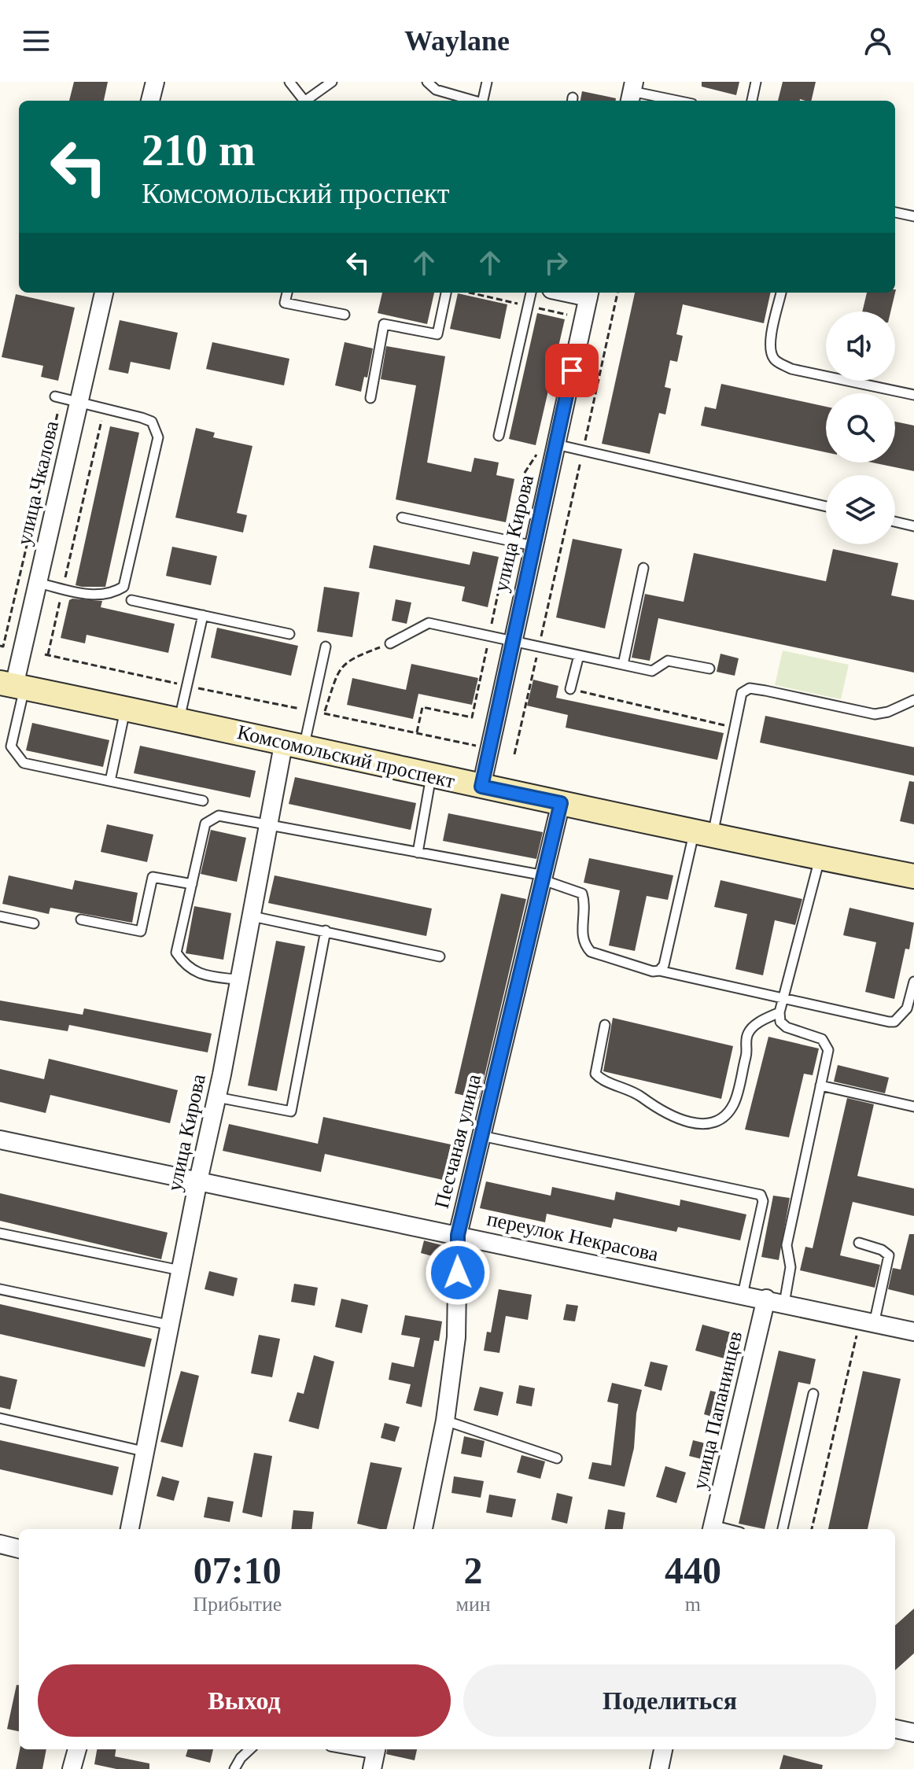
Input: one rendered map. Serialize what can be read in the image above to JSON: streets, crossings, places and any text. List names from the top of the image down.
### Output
{
  "streets": {
    "main road": ["Комсомольский проспект"],
    "street": [
      "улица Чкалова",
      "улица Кирова",
      "Песчаная улица",
      "переулок Некрасова",
      "улица Папанинцев"
    ]
  },
  "crossings": [
    ["улица Чкалова", "Комсомольский проспект"],
    ["улица Кирова", "Комсомольский проспект"],
    ["улица Кирова", "переулок Некрасова"],
    ["Комсомольский проспект", "Песчаная улица"],
    ["Песчаная улица", "переулок Некрасова"],
    ["переулок Некрасова", "улица Папанинцев"]
  ],
  "page": {
    "header": "Waylane",
    "turn": ["210 m", "Комсомольский проспект"],
    "eta": [
      "07:10",
      "Прибытие",
      "2",
      "мин",
      "440",
      "m"
    ],
    "buttons": ["Выход", "Поделиться"]
  }
}
